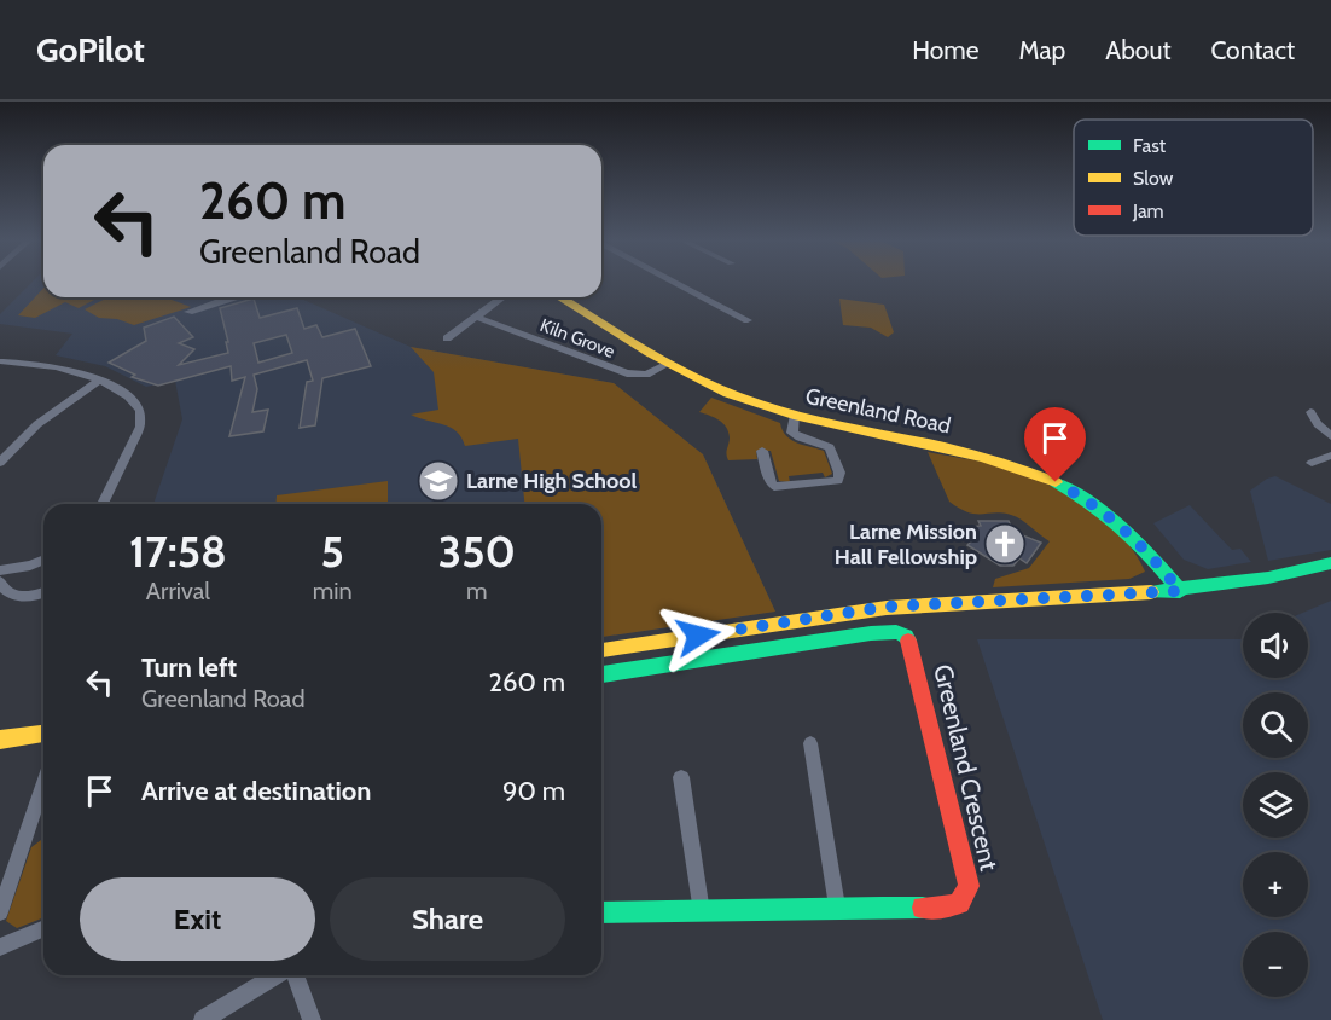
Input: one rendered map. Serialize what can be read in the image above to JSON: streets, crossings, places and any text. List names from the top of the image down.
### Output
{
  "streets": {
    "street": ["Kiln Grove", "Greenland Road", "Greenland Crescent"]
  },
  "crossings": [
    ["Kiln Grove", "Greenland Road"]
  ],
  "places": {
    "school or university": ["Larne High School"],
    "church": ["Larne Mission Hall Fellowship"]
  },
  "legend": ["Fast", "Slow", "Jam"],
  "page": {
    "header": "GoPilot",
    "nav": [
      "Home",
      "Map",
      "About",
      "Contact"
    ],
    "turn": ["260 m", "Greenland Road"],
    "eta": [
      "17:58",
      "Arrival",
      "5",
      "min",
      "350",
      "m"
    ],
    "map_buttons": ["+", "−"],
    "list": [
      {
        "name": "Turn left",
        "note": "Greenland Road",
        "value": "260 m"
      },
      {
        "name": "Arrive at destination",
        "value": "90 m"
      }
    ],
    "buttons": ["Exit", "Share"]
  }
}
